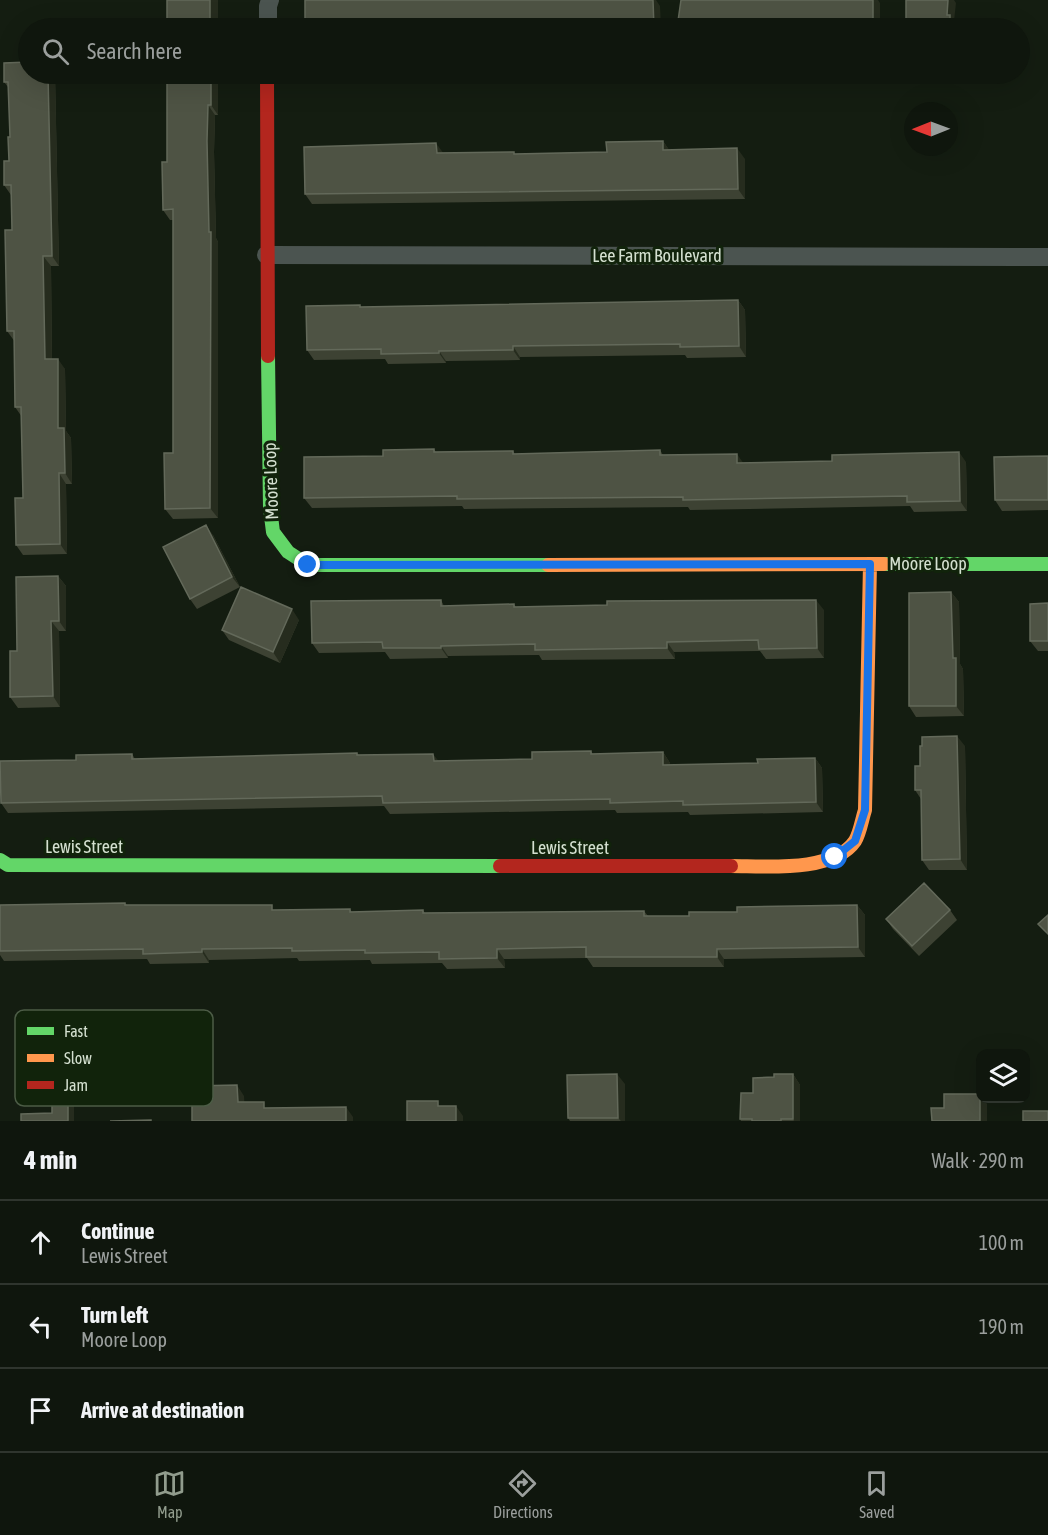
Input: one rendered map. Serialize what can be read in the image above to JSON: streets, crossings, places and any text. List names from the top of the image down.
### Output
{
  "streets": {
    "street": ["Lee Farm Boulevard", "Moore Loop", "Lewis Street"]
  },
  "crossings": [
    ["Lee Farm Boulevard", "Moore Loop"],
    ["Moore Loop", "Lewis Street"]
  ],
  "legend": ["Fast", "Slow", "Jam"],
  "north": "left",
  "page": {
    "search": "Search here",
    "heading": ["4 min", "Walk · 290 m"],
    "list": [
      ["Continue", "Lewis Street", "100 m"],
      ["Turn left", "Moore Loop", "190 m"],
      "Arrive at destination"
    ],
    "nav": ["Map", "Directions", "Saved"]
  }
}
